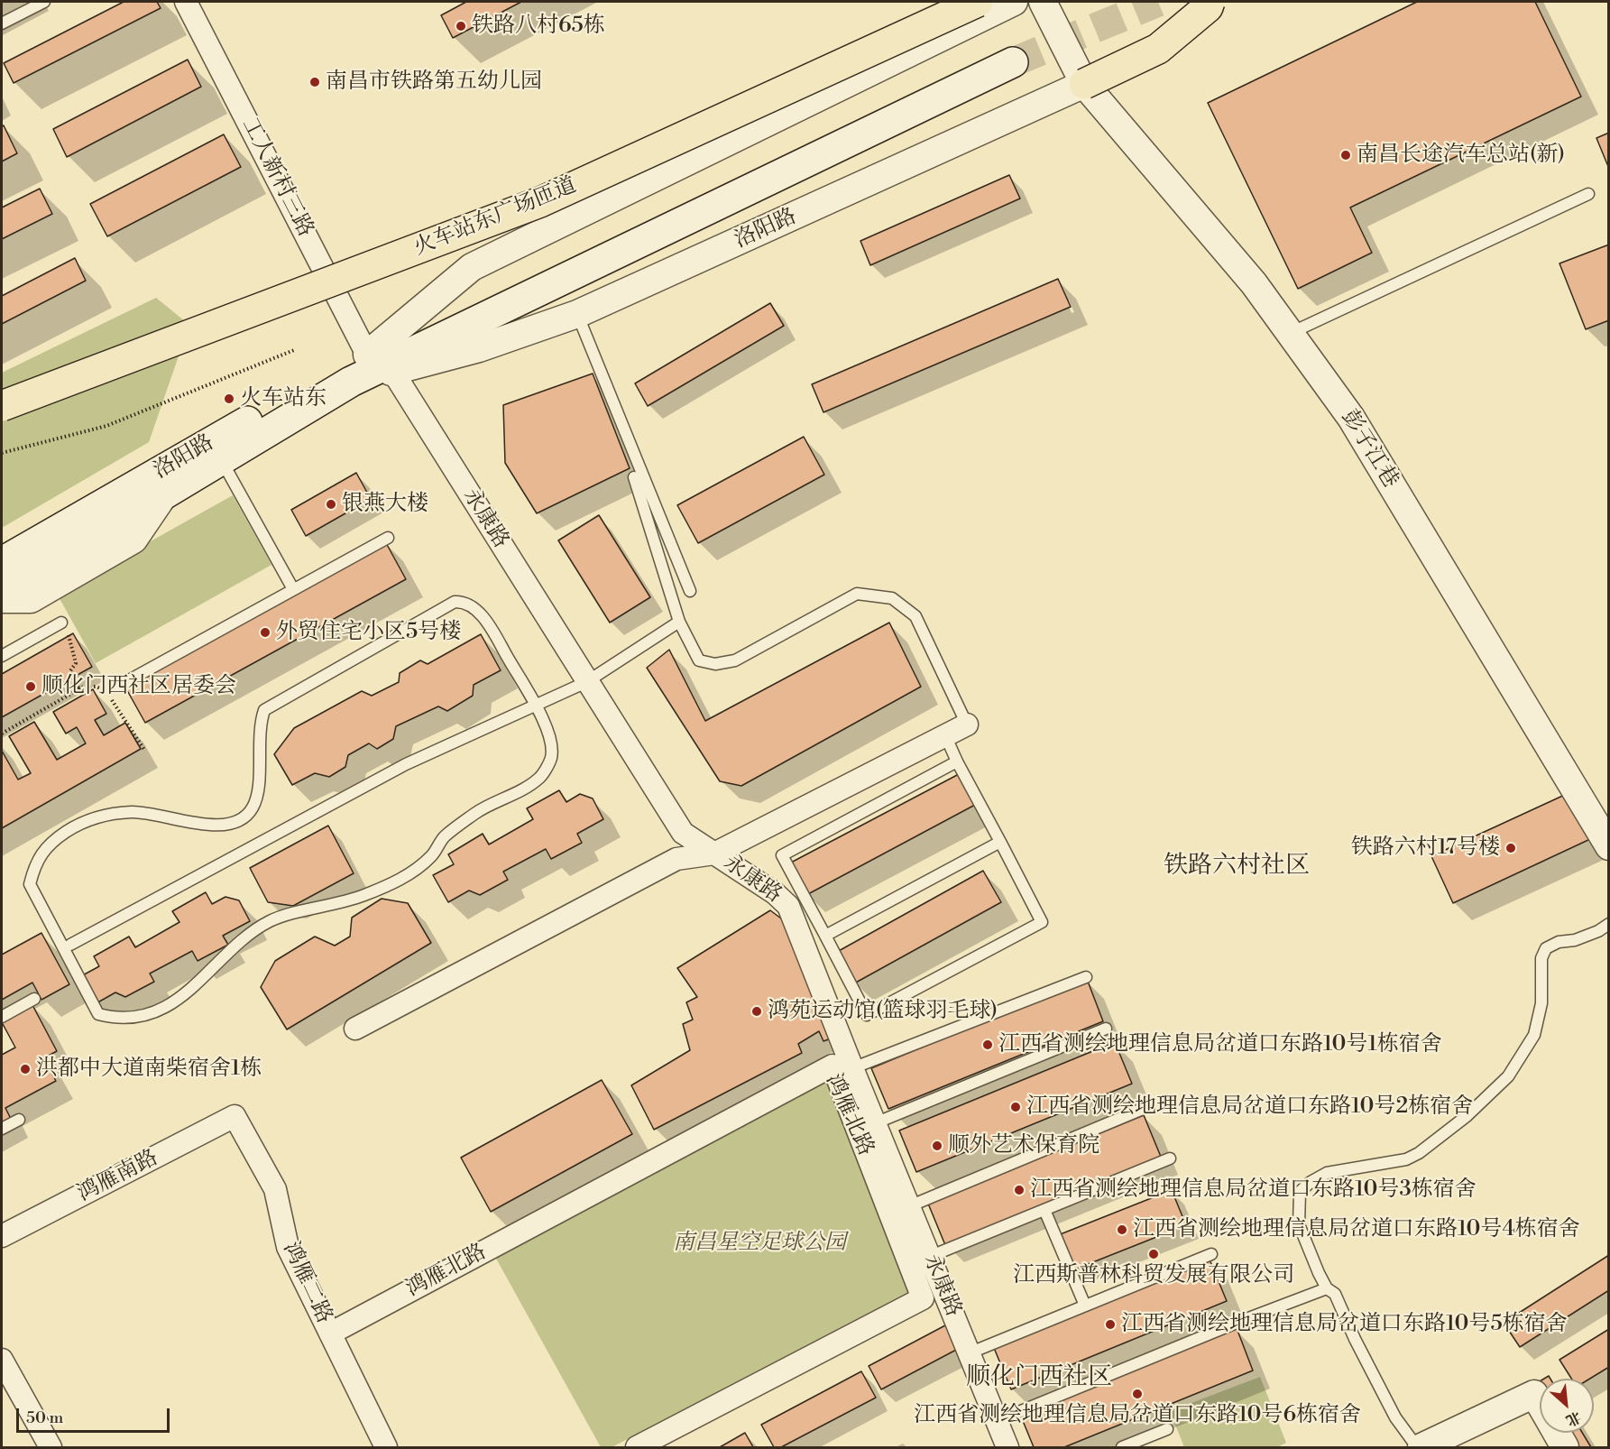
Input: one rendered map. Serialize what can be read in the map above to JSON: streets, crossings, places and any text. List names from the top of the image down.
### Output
{
  "streets": {
    "highway": ["火车站东广场匝道"],
    "main road": ["洛阳路"],
    "street": [
      "工人新村三路",
      "彭子江巷",
      "永康路",
      "鸿雁北路",
      "鸿雁南路",
      "鸿雁二路"
    ]
  },
  "crossings": [
    ["工人新村三路", "洛阳路"],
    ["洛阳路", "彭子江巷"],
    ["洛阳路", "永康路"],
    ["鸿雁北路", "鸿雁二路"],
    ["鸿雁南路", "鸿雁二路"]
  ],
  "districts": ["铁路六村社区", "顺化门西社区"],
  "parks": ["南昌星空足球公园"],
  "places": [
    "铁路八村65栋",
    "南昌市铁路第五幼儿园",
    "南昌长途汽车总站(新)",
    "火车站东",
    "银燕大楼",
    "外贸住宅小区5号楼",
    "顺化门西社区居委会",
    "铁路六村17号楼",
    "鸿苑运动馆(篮球羽毛球)",
    "江西省测绘地理信息局岔道口东路10号1栋宿舍",
    "洪都中大道南柴宿舍1栋",
    "江西省测绘地理信息局岔道口东路10号2栋宿舍",
    "顺外艺术保育院",
    "江西省测绘地理信息局岔道口东路10号3栋宿舍",
    "江西省测绘地理信息局岔道口东路10号4栋宿舍",
    "江西斯普林科贸发展有限公司",
    "江西省测绘地理信息局岔道口东路10号5栋宿舍",
    "江西省测绘地理信息局岔道口东路10号6栋宿舍"
  ],
  "scale_bar": "50 m",
  "north": "bottom right"
}
